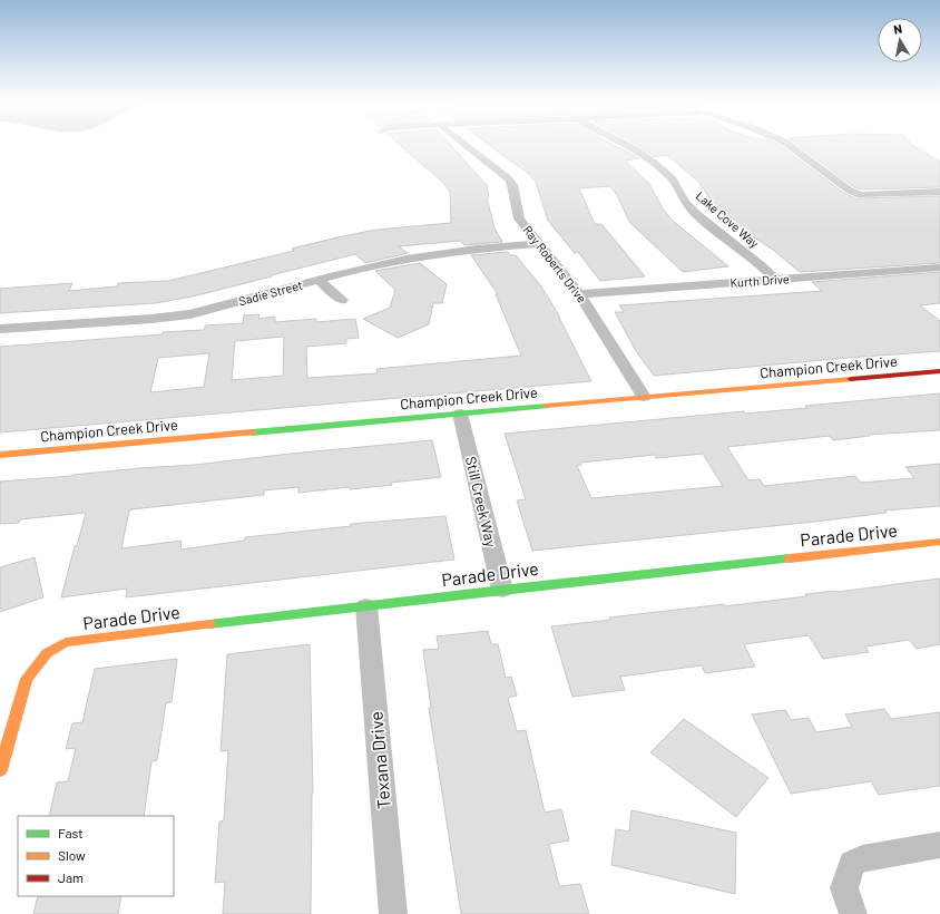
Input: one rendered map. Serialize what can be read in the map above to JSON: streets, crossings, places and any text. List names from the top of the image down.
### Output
{
  "streets": {
    "street": [
      "Lake Cove Way",
      "Ray Roberts Drive",
      "Kurth Drive",
      "Sadie Street",
      "Champion Creek Drive",
      "Still Creek Way",
      "Parade Drive",
      "Texana Drive"
    ]
  },
  "crossings": [
    ["Lake Cove Way", "Kurth Drive"],
    ["Ray Roberts Drive", "Kurth Drive"],
    ["Ray Roberts Drive", "Sadie Street"],
    ["Ray Roberts Drive", "Champion Creek Drive"],
    ["Champion Creek Drive", "Still Creek Way"],
    ["Still Creek Way", "Parade Drive"],
    ["Parade Drive", "Texana Drive"]
  ],
  "legend": ["Fast", "Slow", "Jam"],
  "north": "top"
}
